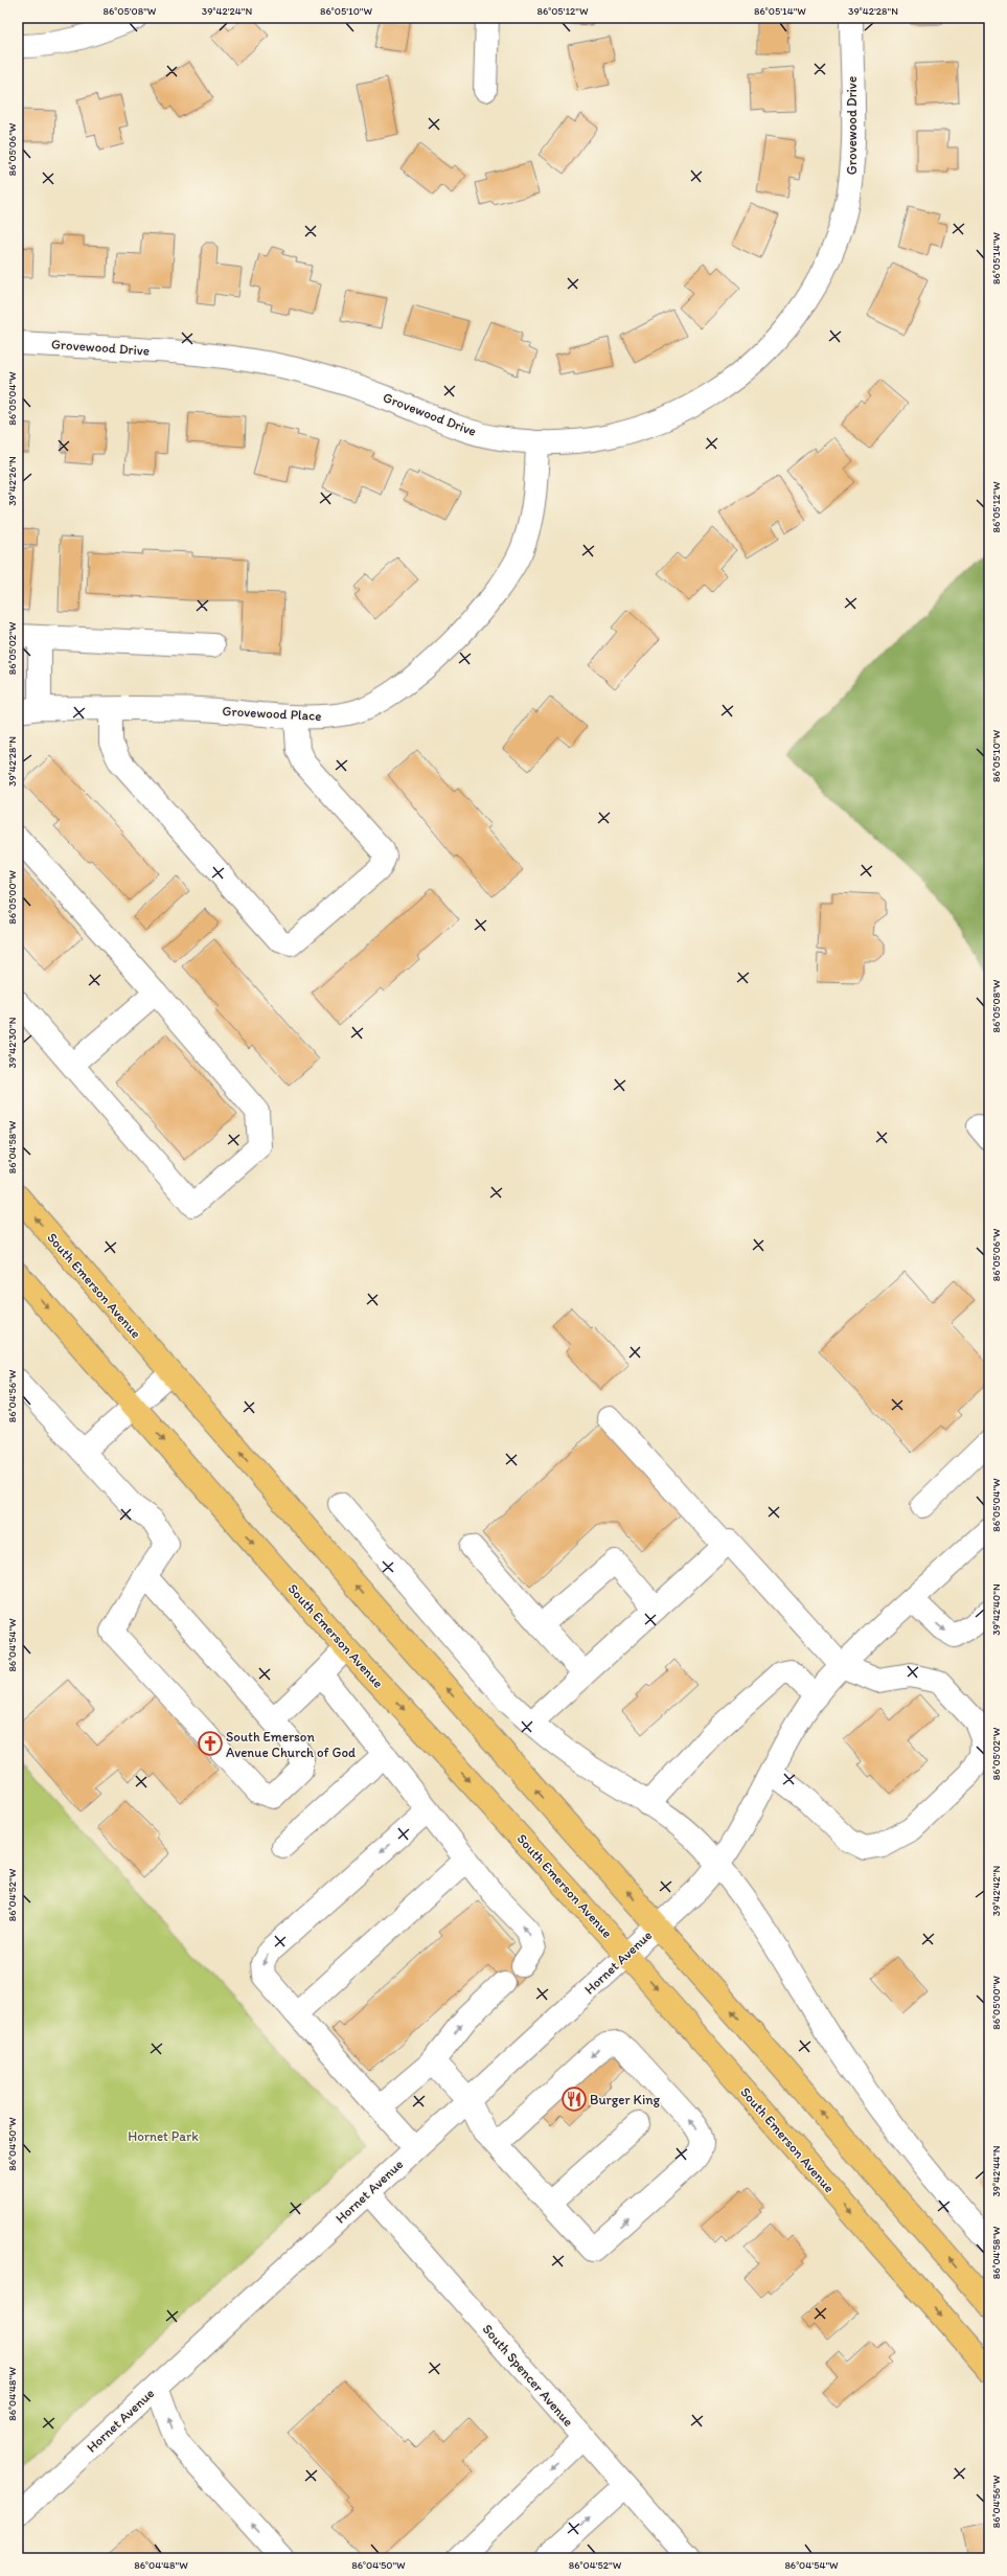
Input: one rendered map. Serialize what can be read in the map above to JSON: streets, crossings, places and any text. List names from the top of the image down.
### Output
{
  "streets": {
    "main road": ["South Emerson Avenue"],
    "street": [
      "Grovewood Drive",
      "Grovewood Place",
      "Hornet Avenue",
      "South Spencer Avenue"
    ]
  },
  "crossings": [
    ["Grovewood Drive", "Grovewood Place"],
    ["South Emerson Avenue", "Hornet Avenue"],
    ["Hornet Avenue", "South Spencer Avenue"]
  ],
  "parks": ["Hornet Park"],
  "places": {
    "church": ["South Emerson Avenue Church of God"],
    "restaurant": ["Burger King"]
  },
  "coordinates": [
    "86°05'08\"W",
    "39°42'24\"N",
    "86°05'10\"W",
    "86°05'12\"W",
    "86°05'14\"W",
    "39°42'28\"N",
    "86°05'06\"W",
    "86°05'04\"W",
    "39°42'26\"N",
    "86°05'02\"W",
    "86°05'00\"W",
    "39°42'30\"N",
    "86°04'58\"W",
    "86°04'56\"W",
    "39°42'40\"N",
    "86°04'54\"W",
    "39°42'42\"N",
    "86°04'52\"W",
    "86°04'50\"W",
    "39°42'44\"N",
    "86°04'48\"W"
  ]
}
